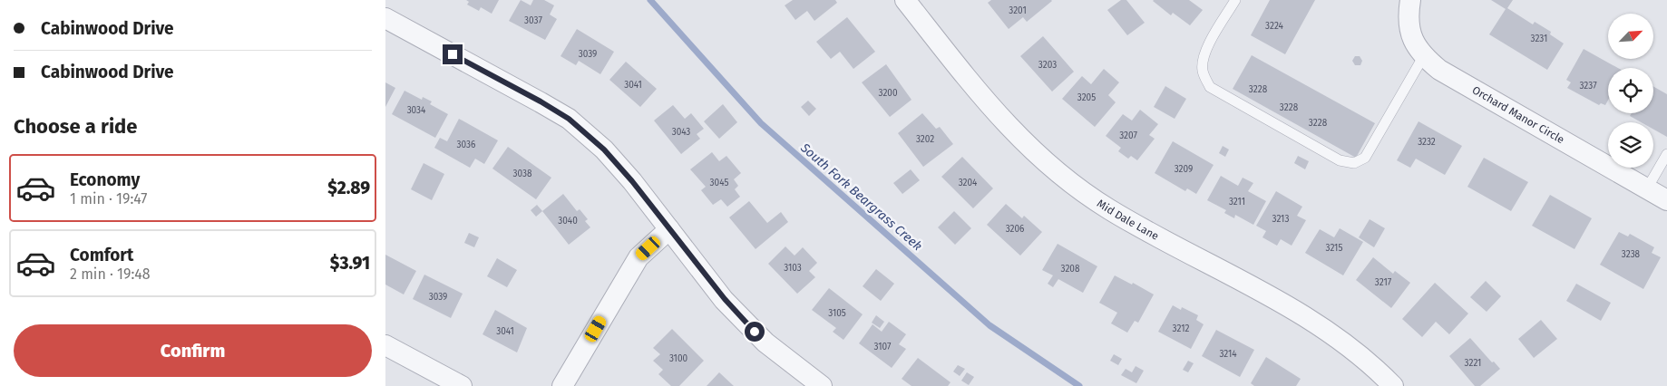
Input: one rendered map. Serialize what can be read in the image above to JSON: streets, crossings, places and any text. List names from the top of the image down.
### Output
{
  "streets": {
    "street": ["Orchard Manor Circle", "Mid Dale Lane"]
  },
  "water": ["South Fork Beargrass Creek"],
  "house_numbers": [
    "3201",
    "3037",
    "3224",
    "3231",
    "3039",
    "3203",
    "3041",
    "3237",
    "3228",
    "3200",
    "3205",
    "3228",
    "3034",
    "3228",
    "3043",
    "3207",
    "3202",
    "3232",
    "3036",
    "3209",
    "3038",
    "3045",
    "3204",
    "3211",
    "3213",
    "3040",
    "3206",
    "3215",
    "3238",
    "3103",
    "3208",
    "3217",
    "3039",
    "3105",
    "3212",
    "3041",
    "3107",
    "3214",
    "3100",
    "3221"
  ],
  "north": "top right",
  "page": {
    "banner": ["Cabinwood Drive", "Cabinwood Drive"],
    "heading": "Choose a ride",
    "list": [
      {
        "name": "Economy",
        "note": "1 min · 19:47",
        "value": "$2.89"
      },
      {
        "name": "Comfort",
        "note": "2 min · 19:48",
        "value": "$3.91"
      }
    ],
    "buttons": "Confirm"
  }
}
